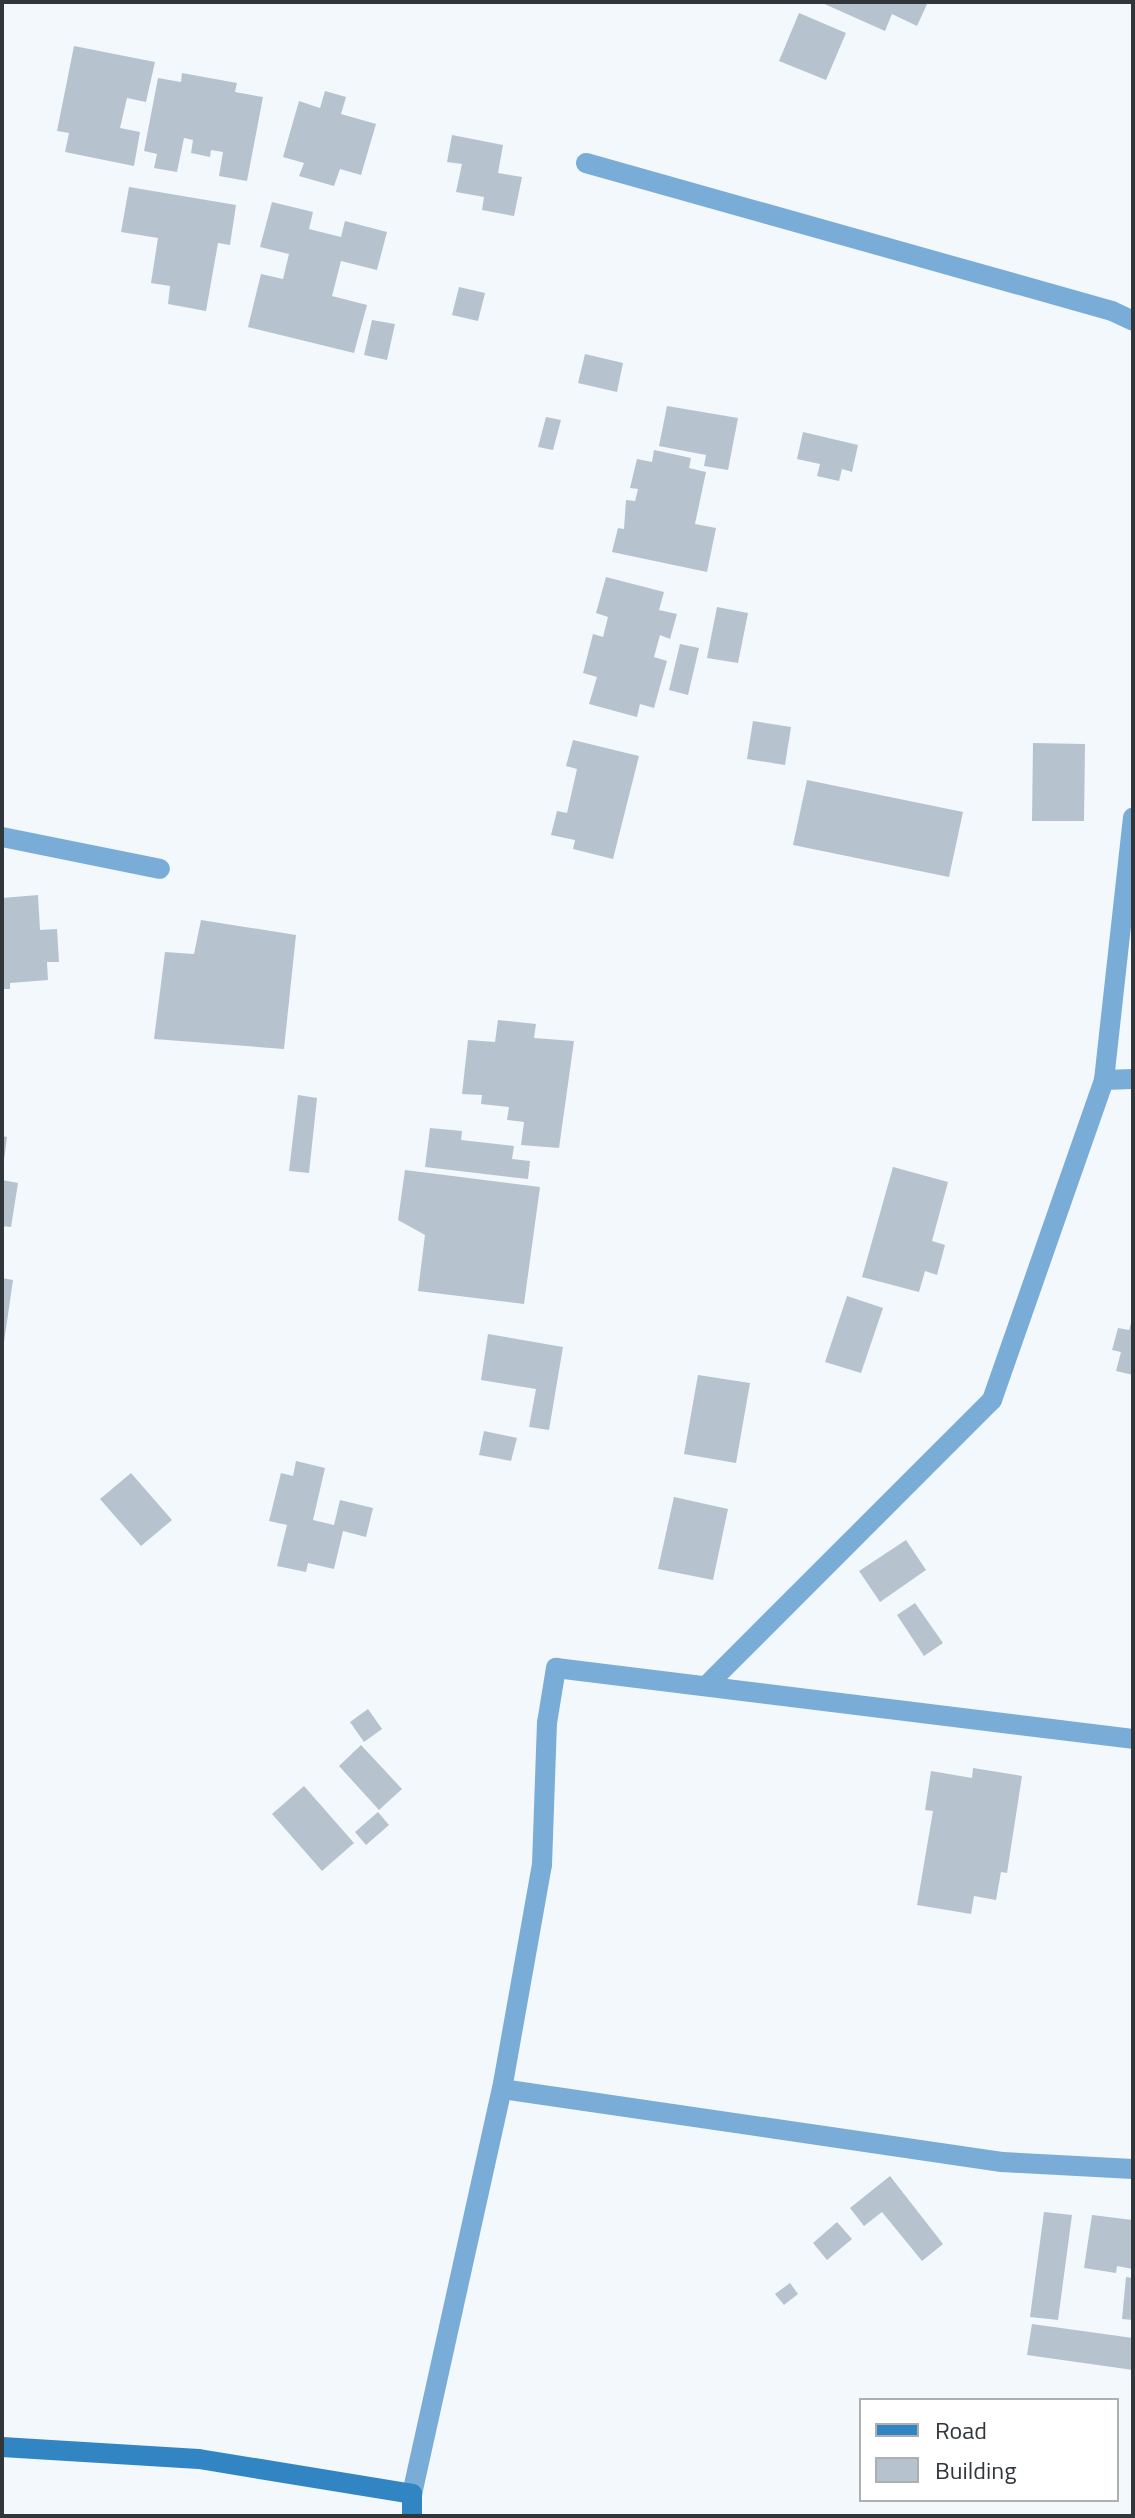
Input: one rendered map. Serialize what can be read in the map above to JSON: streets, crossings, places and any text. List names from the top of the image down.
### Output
{
  "legend": ["Road", "Building"]
}
